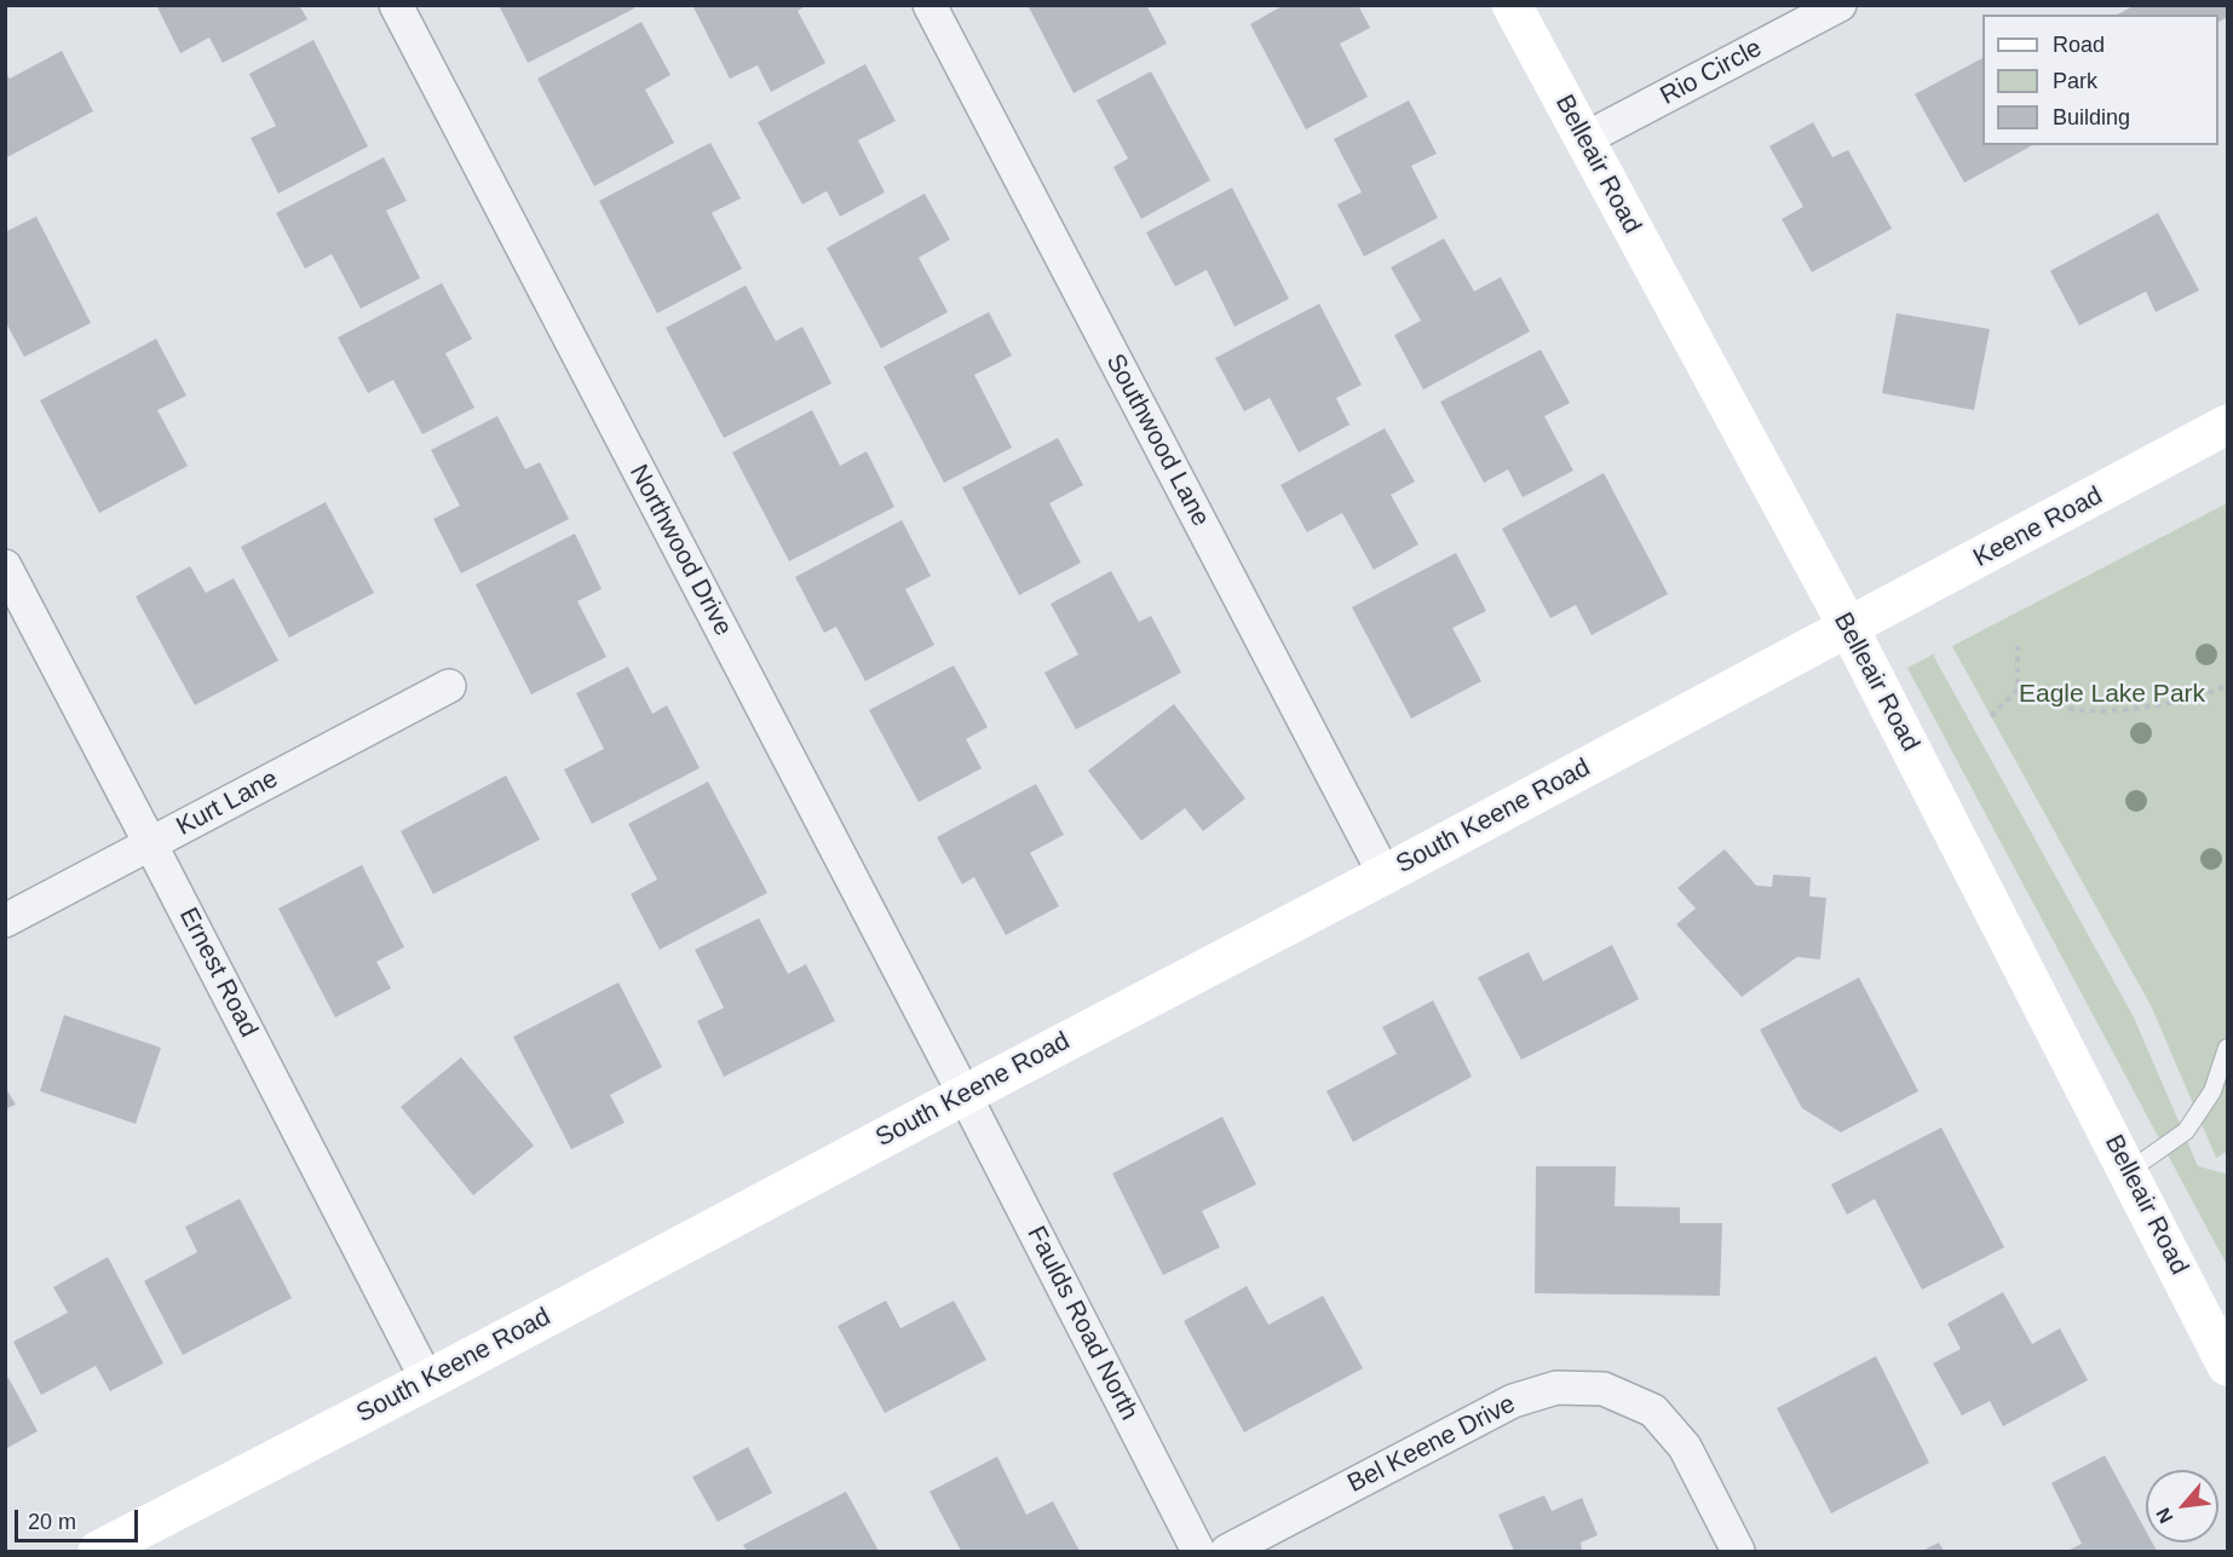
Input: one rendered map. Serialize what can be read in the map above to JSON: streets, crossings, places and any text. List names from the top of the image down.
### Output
{
  "streets": {
    "main road": ["Belleair Road", "Keene Road", "South Keene Road"],
    "street": [
      "Rio Circle",
      "Southwood Lane",
      "Northwood Drive",
      "Kurt Lane",
      "Ernest Road",
      "Faulds Road North",
      "Bel Keene Drive"
    ]
  },
  "crossings": [
    ["Rio Circle", "Belleair Road"],
    ["Belleair Road", "Keene Road"],
    ["Belleair Road", "South Keene Road"],
    ["Southwood Lane", "South Keene Road"],
    ["Keene Road", "South Keene Road"],
    ["Northwood Drive", "South Keene Road"],
    ["Northwood Drive", "Faulds Road North"],
    ["Kurt Lane", "Ernest Road"],
    ["South Keene Road", "Ernest Road"],
    ["South Keene Road", "Faulds Road North"]
  ],
  "parks": ["Eagle Lake Park"],
  "legend": ["Road", "Park", "Building"],
  "scale_bar": "20 m",
  "north": "bottom left"
}
